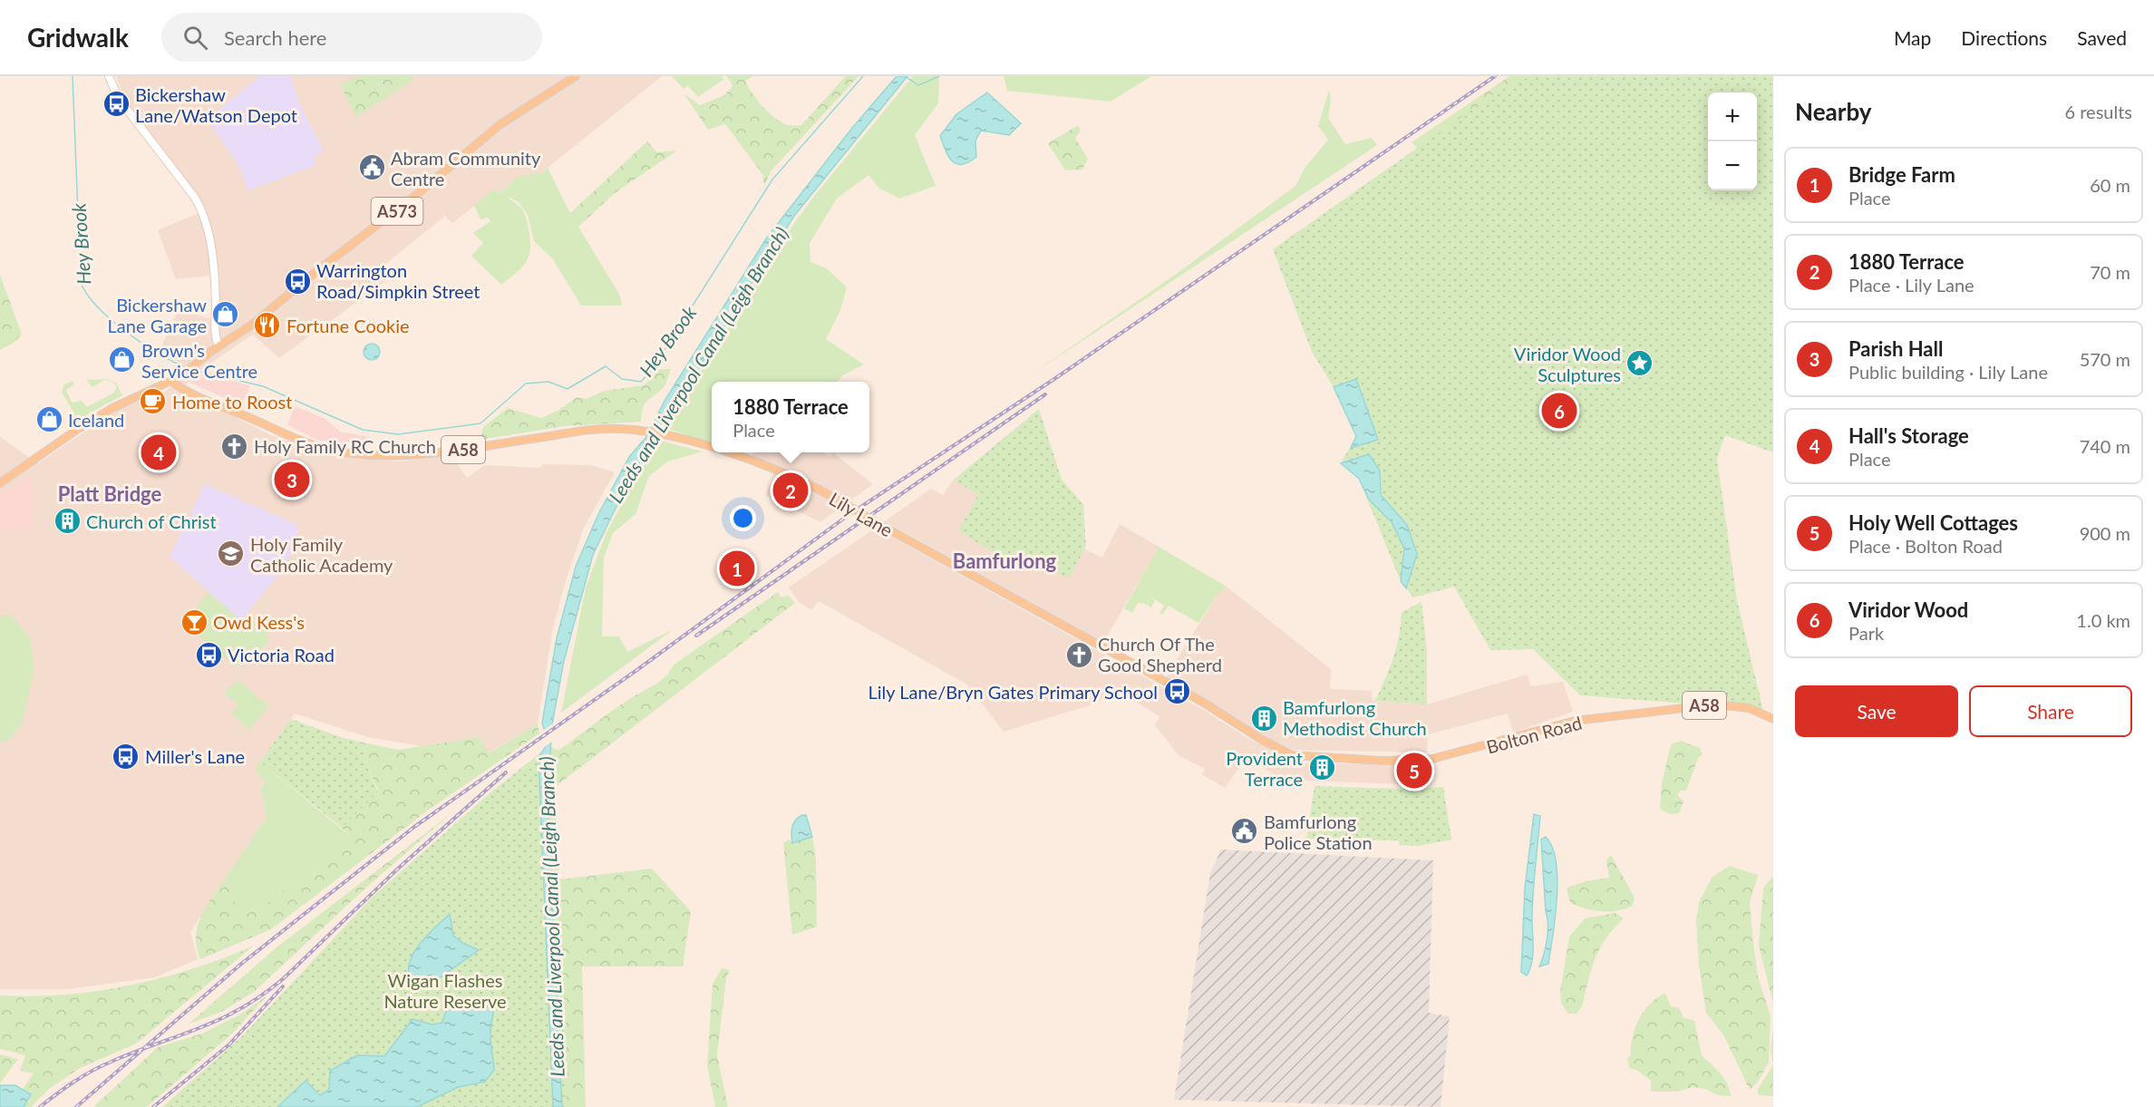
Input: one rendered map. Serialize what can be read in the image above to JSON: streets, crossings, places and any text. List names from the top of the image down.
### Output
{
  "streets": {
    "main road": [
      "A573",
      "A58",
      "Lily Lane",
      "Bolton Road"
    ]
  },
  "crossings": [
    ["A573", "Lily Lane"],
    ["Lily Lane", "Bolton Road"]
  ],
  "districts": ["Platt Bridge", "Bamfurlong"],
  "water": ["Hey Brook", "Leeds and Liverpool Canal (Leigh Branch)"],
  "parks": ["Wigan Flashes Nature Reserve"],
  "places": {
    "bus stop": [
      "Bickershaw Lane/Watson Depot",
      "Warrington Road/Simpkin Street",
      "Victoria Road",
      "Lily Lane/Bryn Gates Primary School",
      "Miller's Lane"
    ],
    "public building": ["Abram Community Centre", "Bamfurlong Police Station"],
    "shop": ["Bickershaw Lane Garage", "Brown's Service Centre", "Iceland"],
    "restaurant": ["Fortune Cookie"],
    "place": ["Viridor Wood Sculptures"],
    "cafe": ["Home to Roost"],
    "church": ["Holy Family RC Church", "Church Of The Good Shepherd"],
    "building": ["Church of Christ", "Bamfurlong Methodist Church", "Provident Terrace"],
    "school or university": ["Holy Family Catholic Academy"],
    "bar": ["Owd Kess's"]
  },
  "page": {
    "header": "Gridwalk",
    "search": "Search here",
    "nav": ["Map", "Directions", "Saved"],
    "heading": ["Nearby", "6 results"],
    "map_buttons": ["+", "−"],
    "list": [
      {
        "mark": "1",
        "name": "Bridge Farm",
        "note": "Place",
        "value": "60 m"
      },
      {
        "mark": "2",
        "name": "1880 Terrace",
        "note": "Place · Lily Lane",
        "value": "70 m"
      },
      {
        "mark": "3",
        "name": "Parish Hall",
        "note": "Public building · Lily Lane",
        "value": "570 m"
      },
      {
        "mark": "4",
        "name": "Hall's Storage",
        "note": "Place",
        "value": "740 m"
      },
      {
        "mark": "5",
        "name": "Holy Well Cottages",
        "note": "Place · Bolton Road",
        "value": "900 m"
      },
      {
        "mark": "6",
        "name": "Viridor Wood",
        "note": "Park",
        "value": "1.0 km"
      }
    ],
    "popup": ["1880 Terrace", "Place"],
    "pins": [
      "6",
      "4",
      "3",
      "2",
      "1",
      "5"
    ],
    "buttons": ["Save", "Share"]
  }
}
